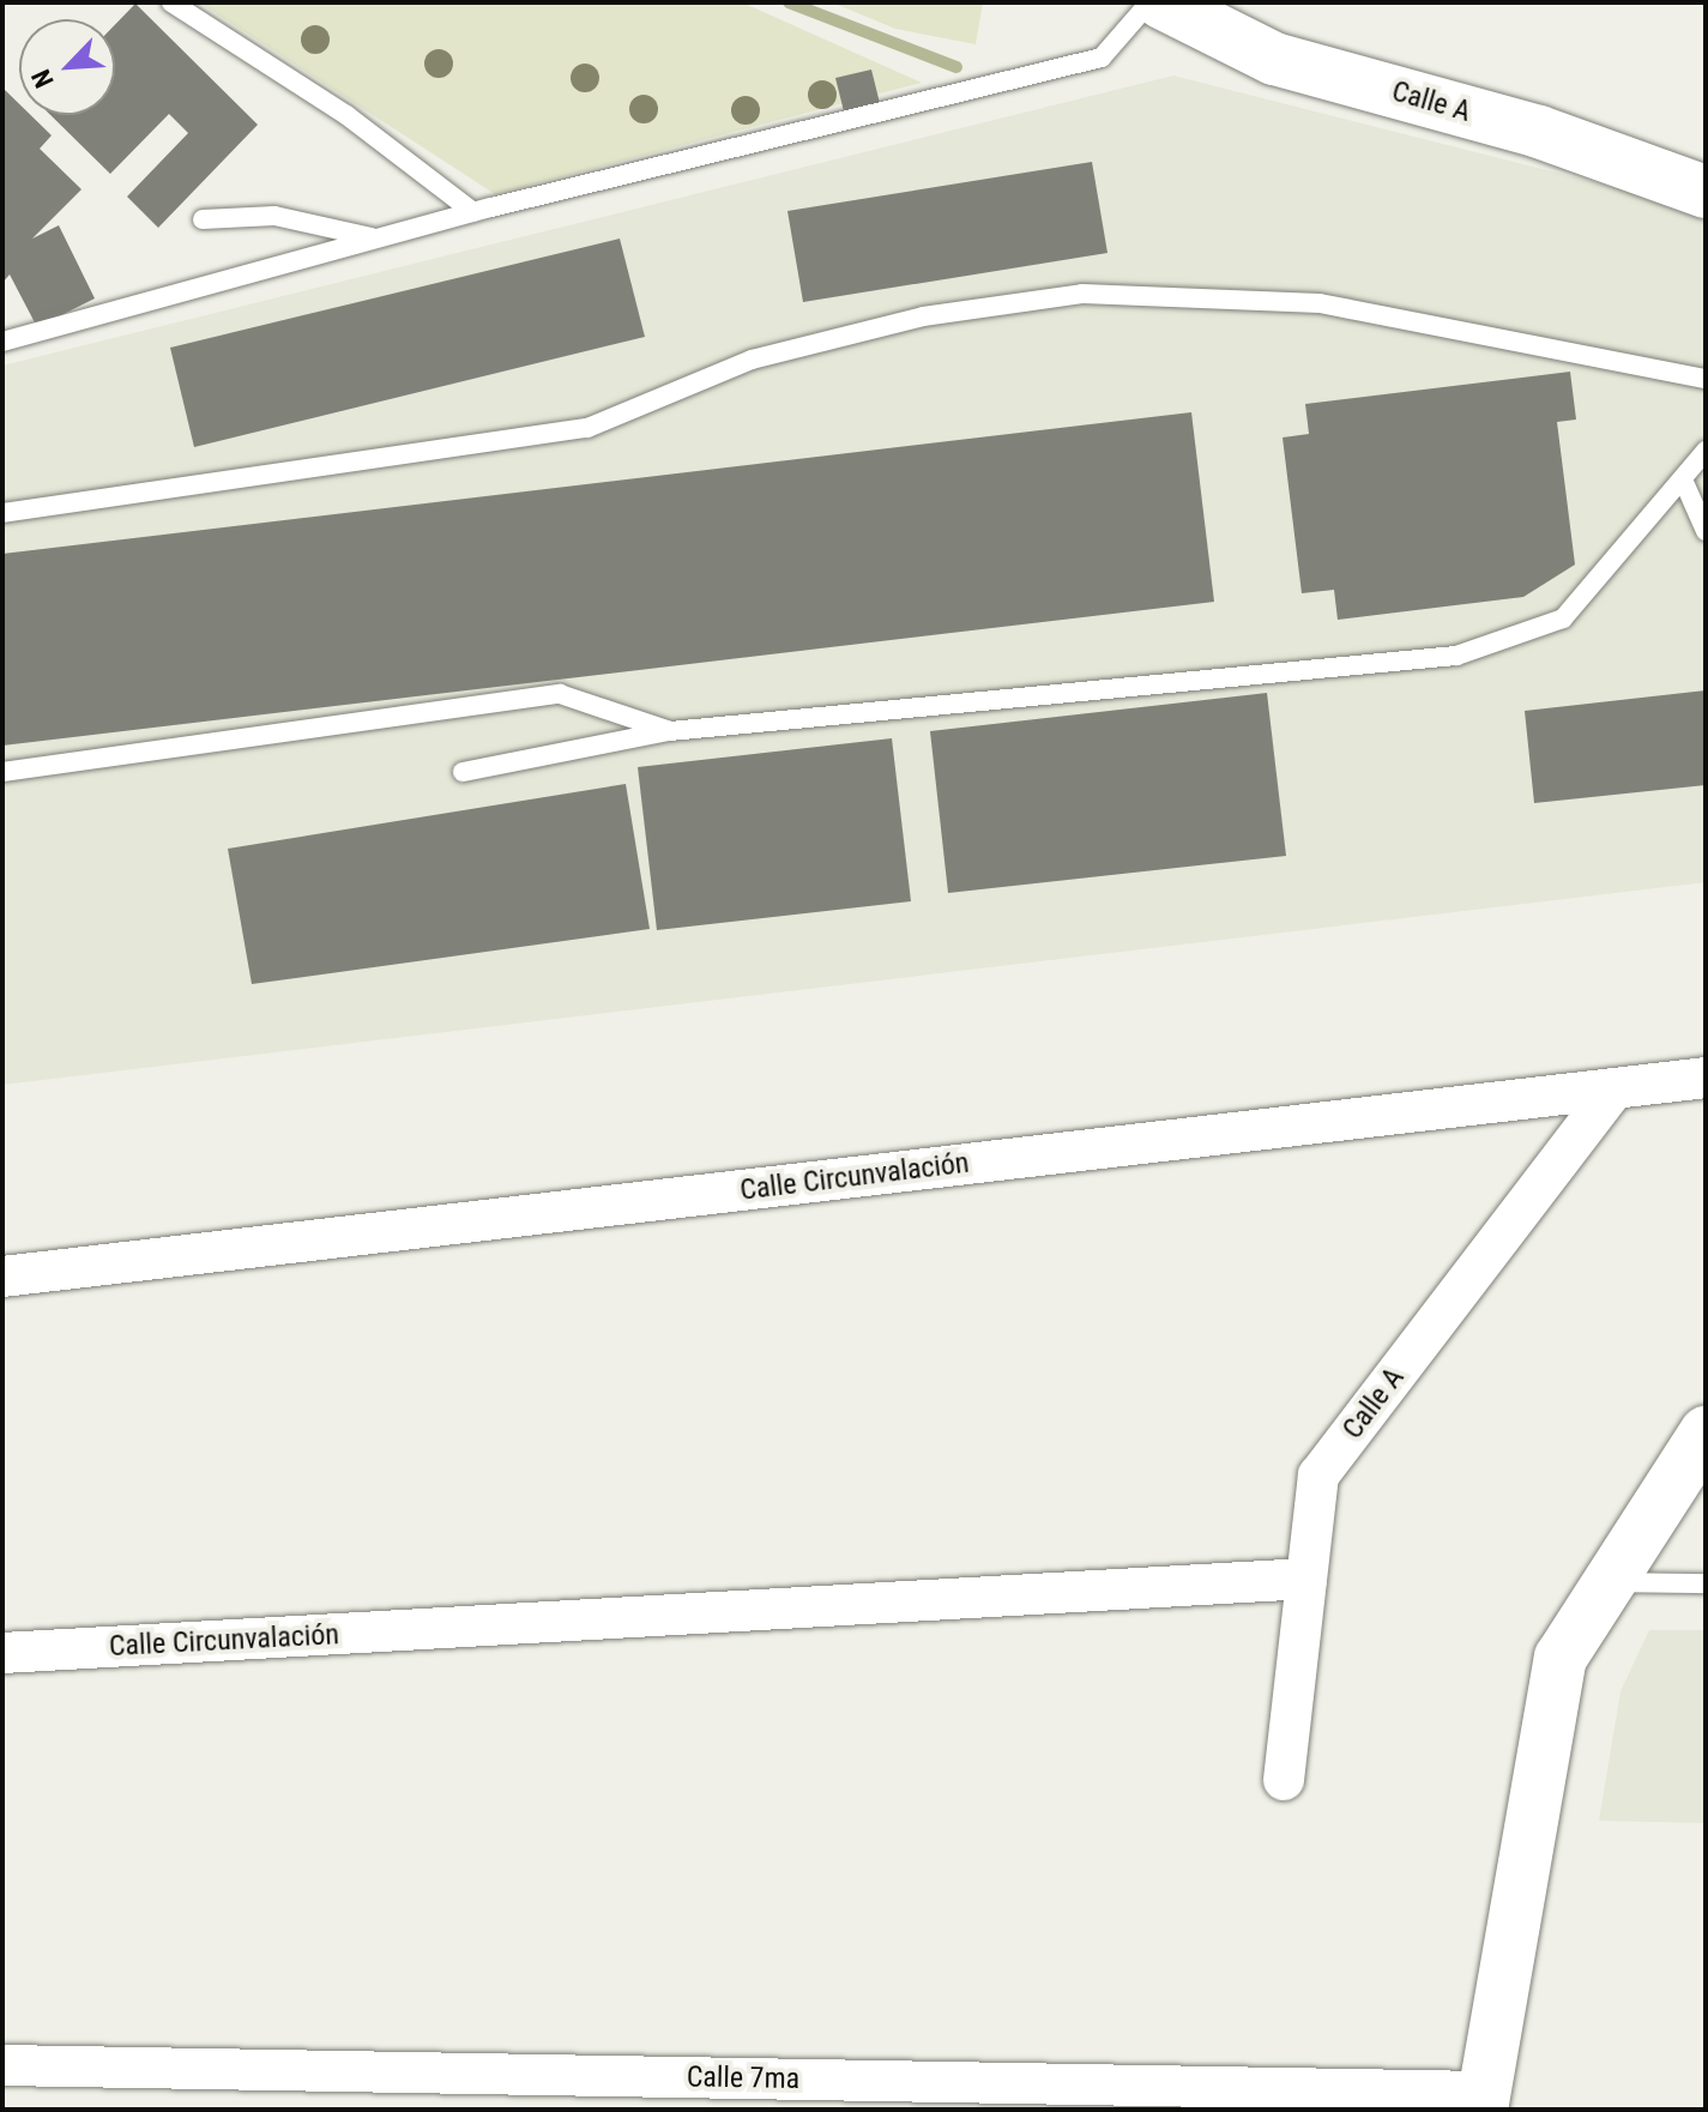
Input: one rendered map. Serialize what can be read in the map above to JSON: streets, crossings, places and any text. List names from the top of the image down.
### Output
{
  "streets": {
    "street": ["Calle A", "Calle Circunvalación", "Calle 7ma"]
  },
  "crossings": [
    ["Calle A", "Calle Circunvalación"]
  ],
  "north": "bottom left"
}
